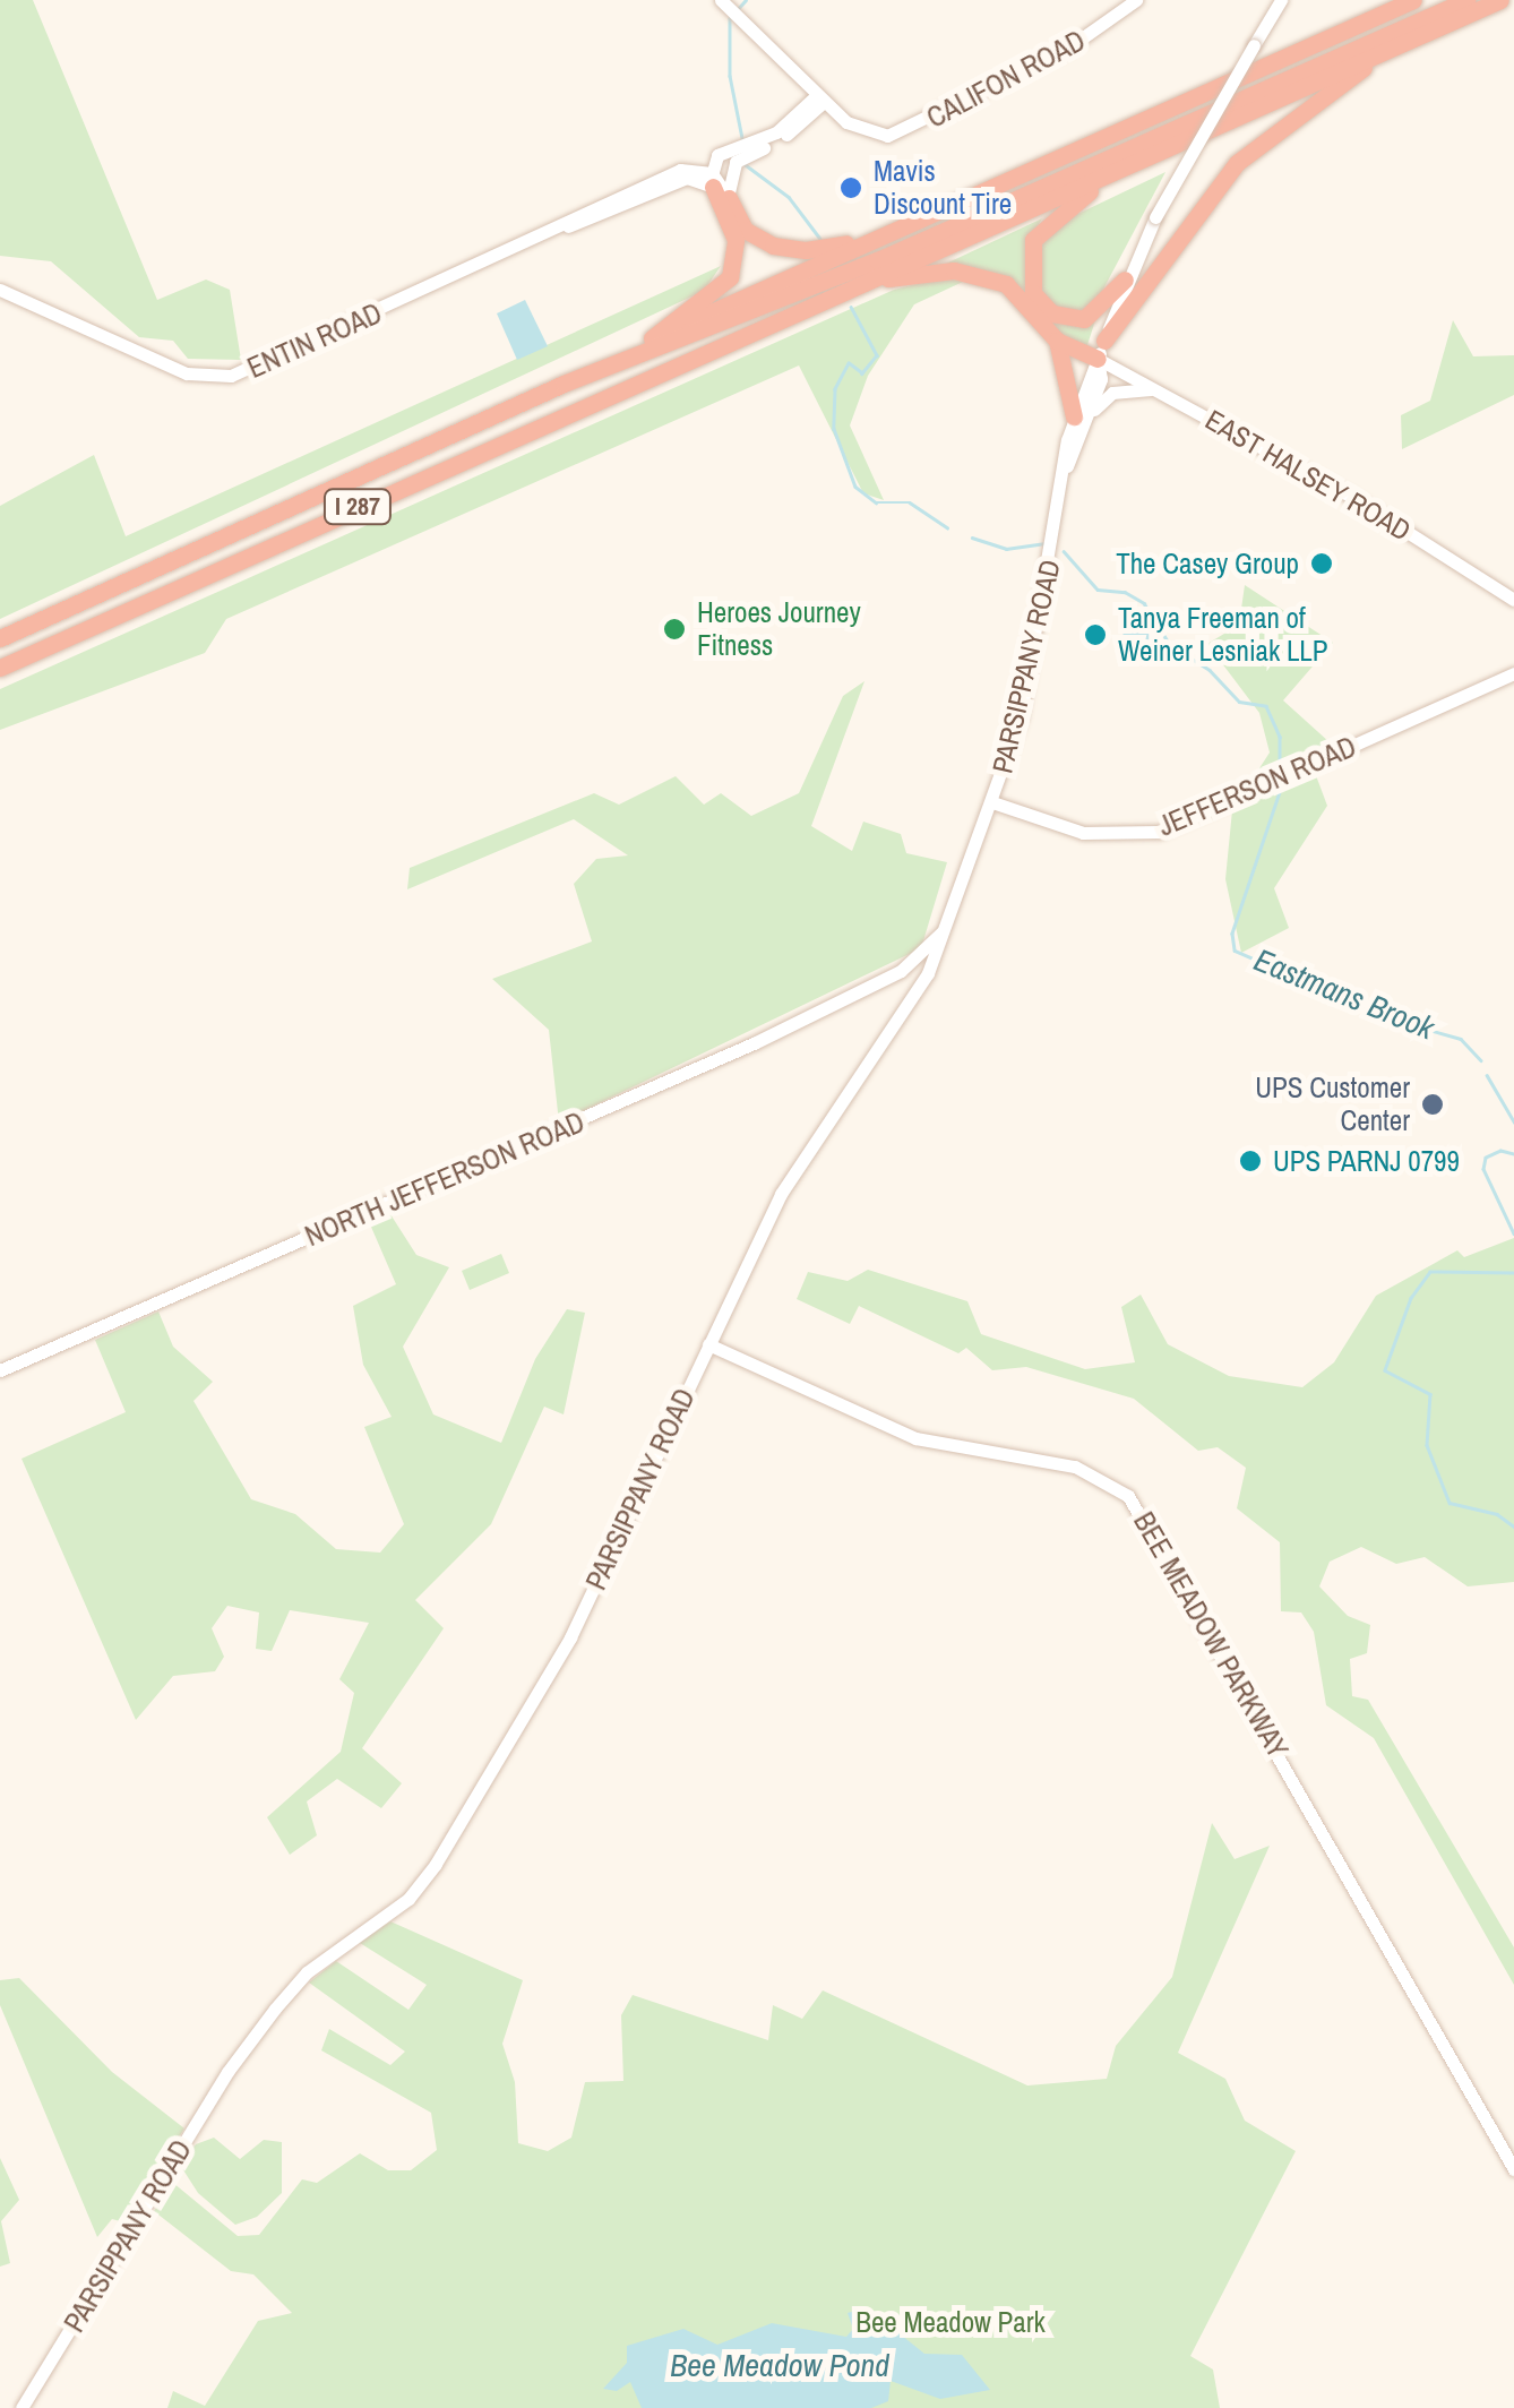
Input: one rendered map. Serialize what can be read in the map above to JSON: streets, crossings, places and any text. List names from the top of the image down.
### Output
{
  "streets": {
    "highway": ["I 287"],
    "street": [
      "CALIFON ROAD",
      "ENTIN ROAD",
      "EAST HALSEY ROAD",
      "PARSIPPANY ROAD",
      "JEFFERSON ROAD",
      "NORTH JEFFERSON ROAD",
      "BEE MEADOW PARKWAY"
    ]
  },
  "crossings": [
    ["EAST HALSEY ROAD", "PARSIPPANY ROAD"],
    ["PARSIPPANY ROAD", "JEFFERSON ROAD"],
    ["PARSIPPANY ROAD", "BEE MEADOW PARKWAY"]
  ],
  "water": ["Eastmans Brook", "Bee Meadow Pond"],
  "parks": ["Bee Meadow Park"],
  "places": [
    "Mavis Discount Tire",
    "The Casey Group",
    "Heroes Journey Fitness",
    "Tanya Freeman of Weiner Lesniak LLP",
    "UPS Customer Center",
    "UPS PARNJ 0799"
  ]
}
